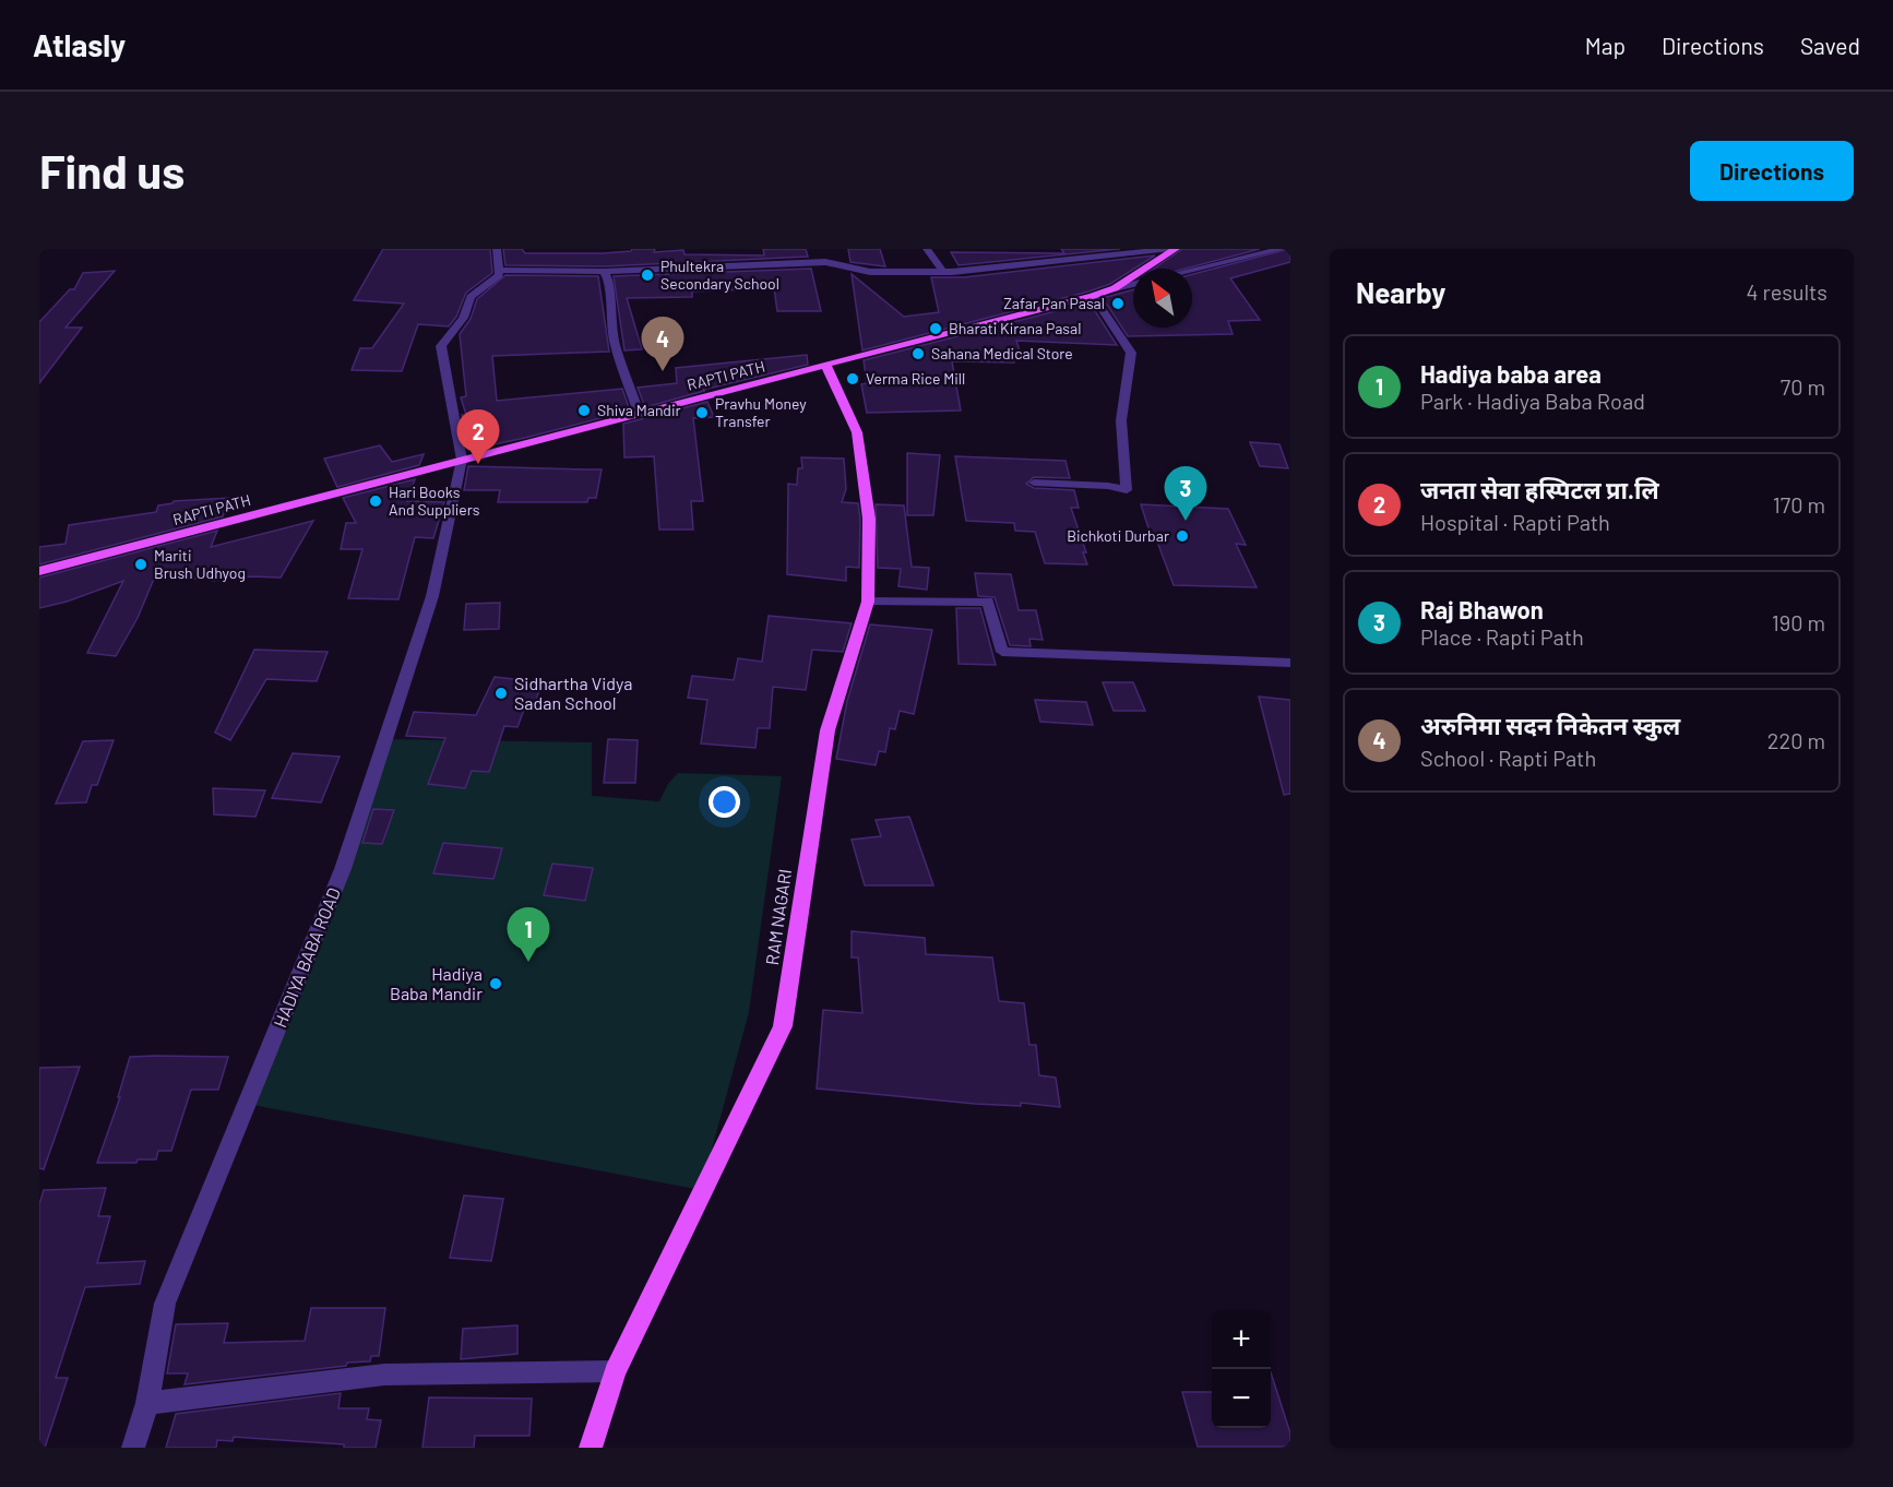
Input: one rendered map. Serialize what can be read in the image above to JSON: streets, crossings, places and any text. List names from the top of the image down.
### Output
{
  "streets": {
    "main road": ["RAPTI PATH", "RAM NAGARI"],
    "street": ["HADIYA BABA ROAD"]
  },
  "crossings": [
    ["RAPTI PATH", "RAM NAGARI"],
    ["RAPTI PATH", "HADIYA BABA ROAD"]
  ],
  "places": [
    "Phultekra Secondary School",
    "Zafar Pan Pasal",
    "Bharati Kirana Pasal",
    "Sahana Medical Store",
    "Verma Rice Mill",
    "Shiva Mandir",
    "Pravhu Money Transfer",
    "Hari Books And Suppliers",
    "Bichkoti Durbar",
    "Mariti Brush Udhyog",
    "Sidhartha Vidya Sadan School",
    "Hadiya Baba Mandir"
  ],
  "north": "top left",
  "page": {
    "header": "Atlasly",
    "nav": ["Map", "Directions", "Saved"],
    "buttons": "Directions",
    "title": "Find us",
    "heading": ["Nearby", "4 results"],
    "pins": [
      "4",
      "2",
      "3",
      "1"
    ],
    "list": [
      {
        "mark": "1",
        "name": "Hadiya baba area",
        "note": "Park · Hadiya Baba Road",
        "value": "70 m"
      },
      {
        "mark": "2",
        "name": "जनता सेवा हस्पिटल प्रा.लि",
        "note": "Hospital · Rapti Path",
        "value": "170 m"
      },
      {
        "mark": "3",
        "name": "Raj Bhawon",
        "note": "Place · Rapti Path",
        "value": "190 m"
      },
      {
        "mark": "4",
        "name": "अरुनिमा सदन निकेतन स्कुल",
        "note": "School · Rapti Path",
        "value": "220 m"
      }
    ],
    "map_buttons": ["+", "−"]
  }
}
